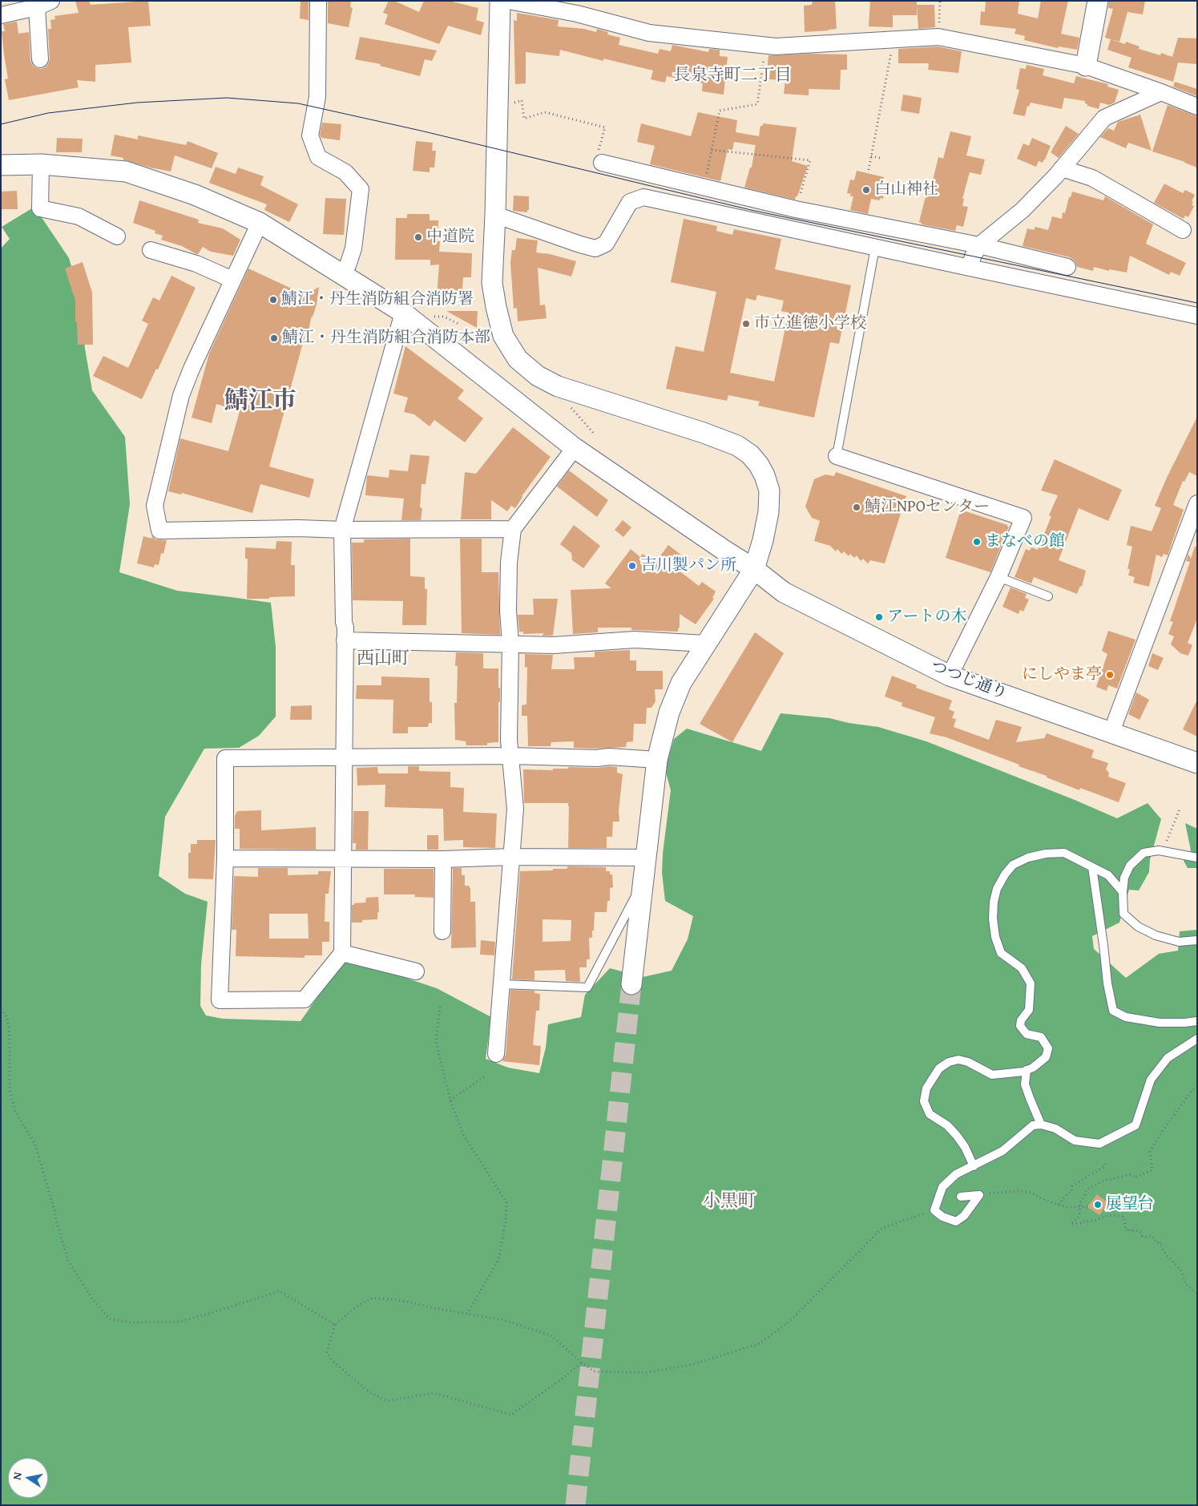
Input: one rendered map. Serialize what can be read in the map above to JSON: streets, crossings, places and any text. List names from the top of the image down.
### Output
{
  "streets": {
    "street": ["つつじ通り"]
  },
  "districts": [
    "長泉寺町二丁目",
    "鯖江市",
    "西山町",
    "小黒町"
  ],
  "places": [
    "白山神社",
    "中道院",
    "鯖江・丹生消防組合消防署",
    "市立進徳小学校",
    "鯖江・丹生消防組合消防本部",
    "鯖江NPOセンター",
    "まなべの館",
    "吉川製パン所",
    "アートの木",
    "にしやま亭",
    "展望台"
  ],
  "north": "left"
}
